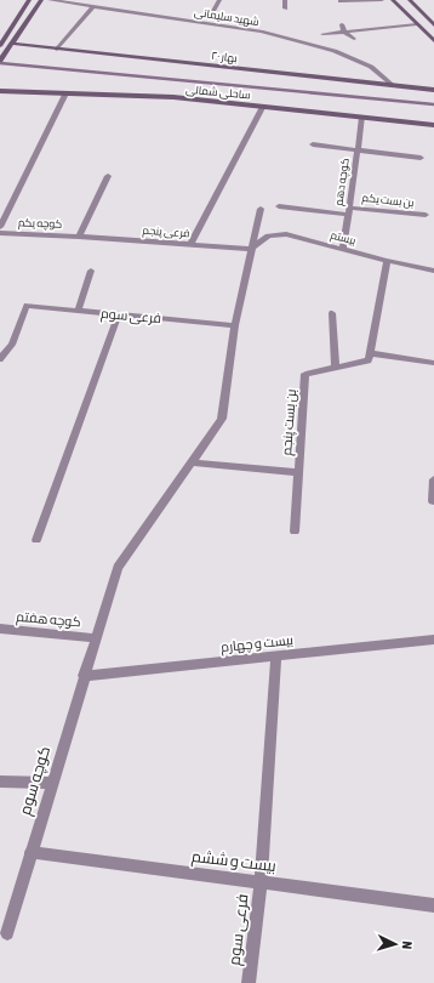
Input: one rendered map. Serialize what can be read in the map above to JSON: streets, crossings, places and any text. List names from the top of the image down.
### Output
{
  "streets": {
    "street": [
      "شهید سلیمانی",
      "بهار ۲۰",
      "ساحلی شمالی",
      "کوچه دهم",
      "بن بست یکم",
      "کوچه یکم",
      "فرعی پنجم",
      "بیستم",
      "فرعی سوم",
      "بن بست پنجم",
      "کوچه هفتم",
      "بیست و چهارم",
      "کوچه سوم",
      "بیست و ششم"
    ]
  },
  "crossings": [
    ["شهید سلیمانی", "بهار ۲۰"],
    ["ساحلی شمالی", "کوچه دهم"],
    ["کوچه دهم", "بن بست یکم"],
    ["کوچه دهم", "بیستم"],
    ["کوچه یکم", "فرعی پنجم"],
    ["فرعی پنجم", "بیستم"],
    ["فرعی پنجم", "کوچه سوم"],
    ["بیستم", "کوچه سوم"],
    ["فرعی سوم", "بیست و چهارم"],
    ["فرعی سوم", "کوچه سوم"],
    ["فرعی سوم", "بیست و ششم"],
    ["کوچه هفتم", "کوچه سوم"],
    ["بیست و چهارم", "کوچه سوم"],
    ["کوچه سوم", "بیست و ششم"]
  ],
  "north": "right"
}
